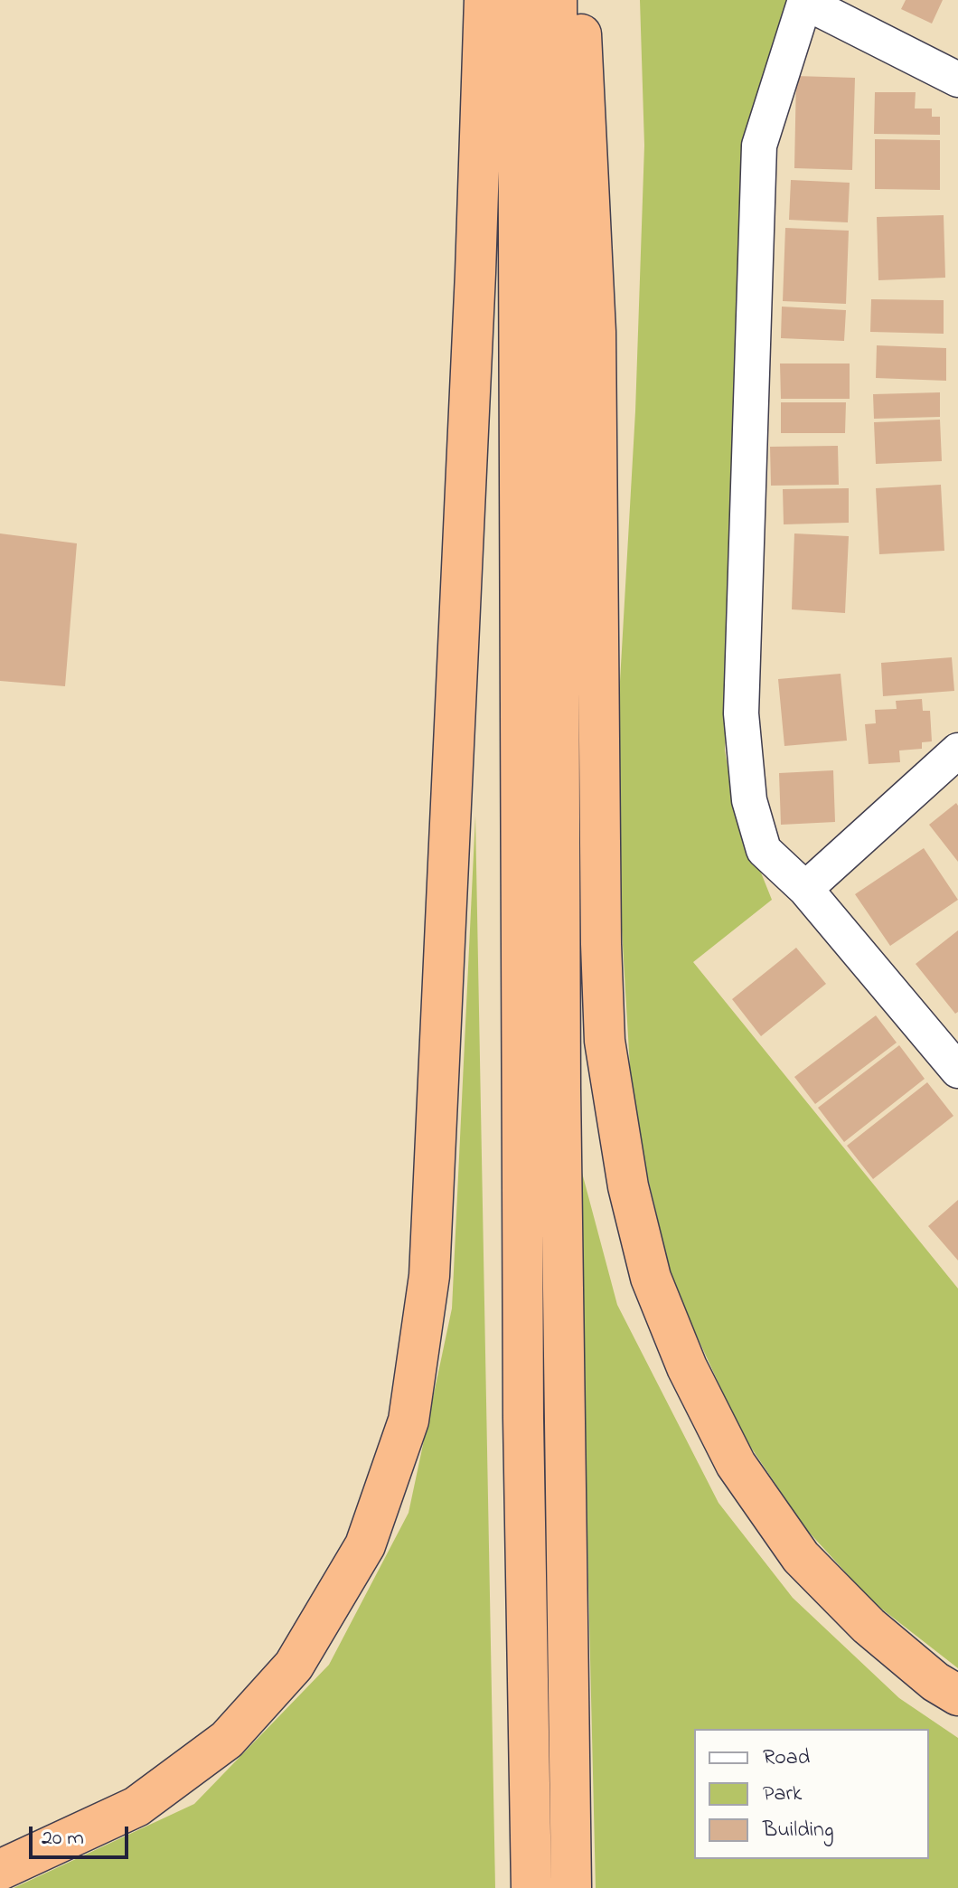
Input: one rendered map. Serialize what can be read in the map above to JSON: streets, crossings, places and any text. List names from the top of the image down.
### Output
{
  "legend": ["Road", "Park", "Building"],
  "scale_bar": "20 m"
}
